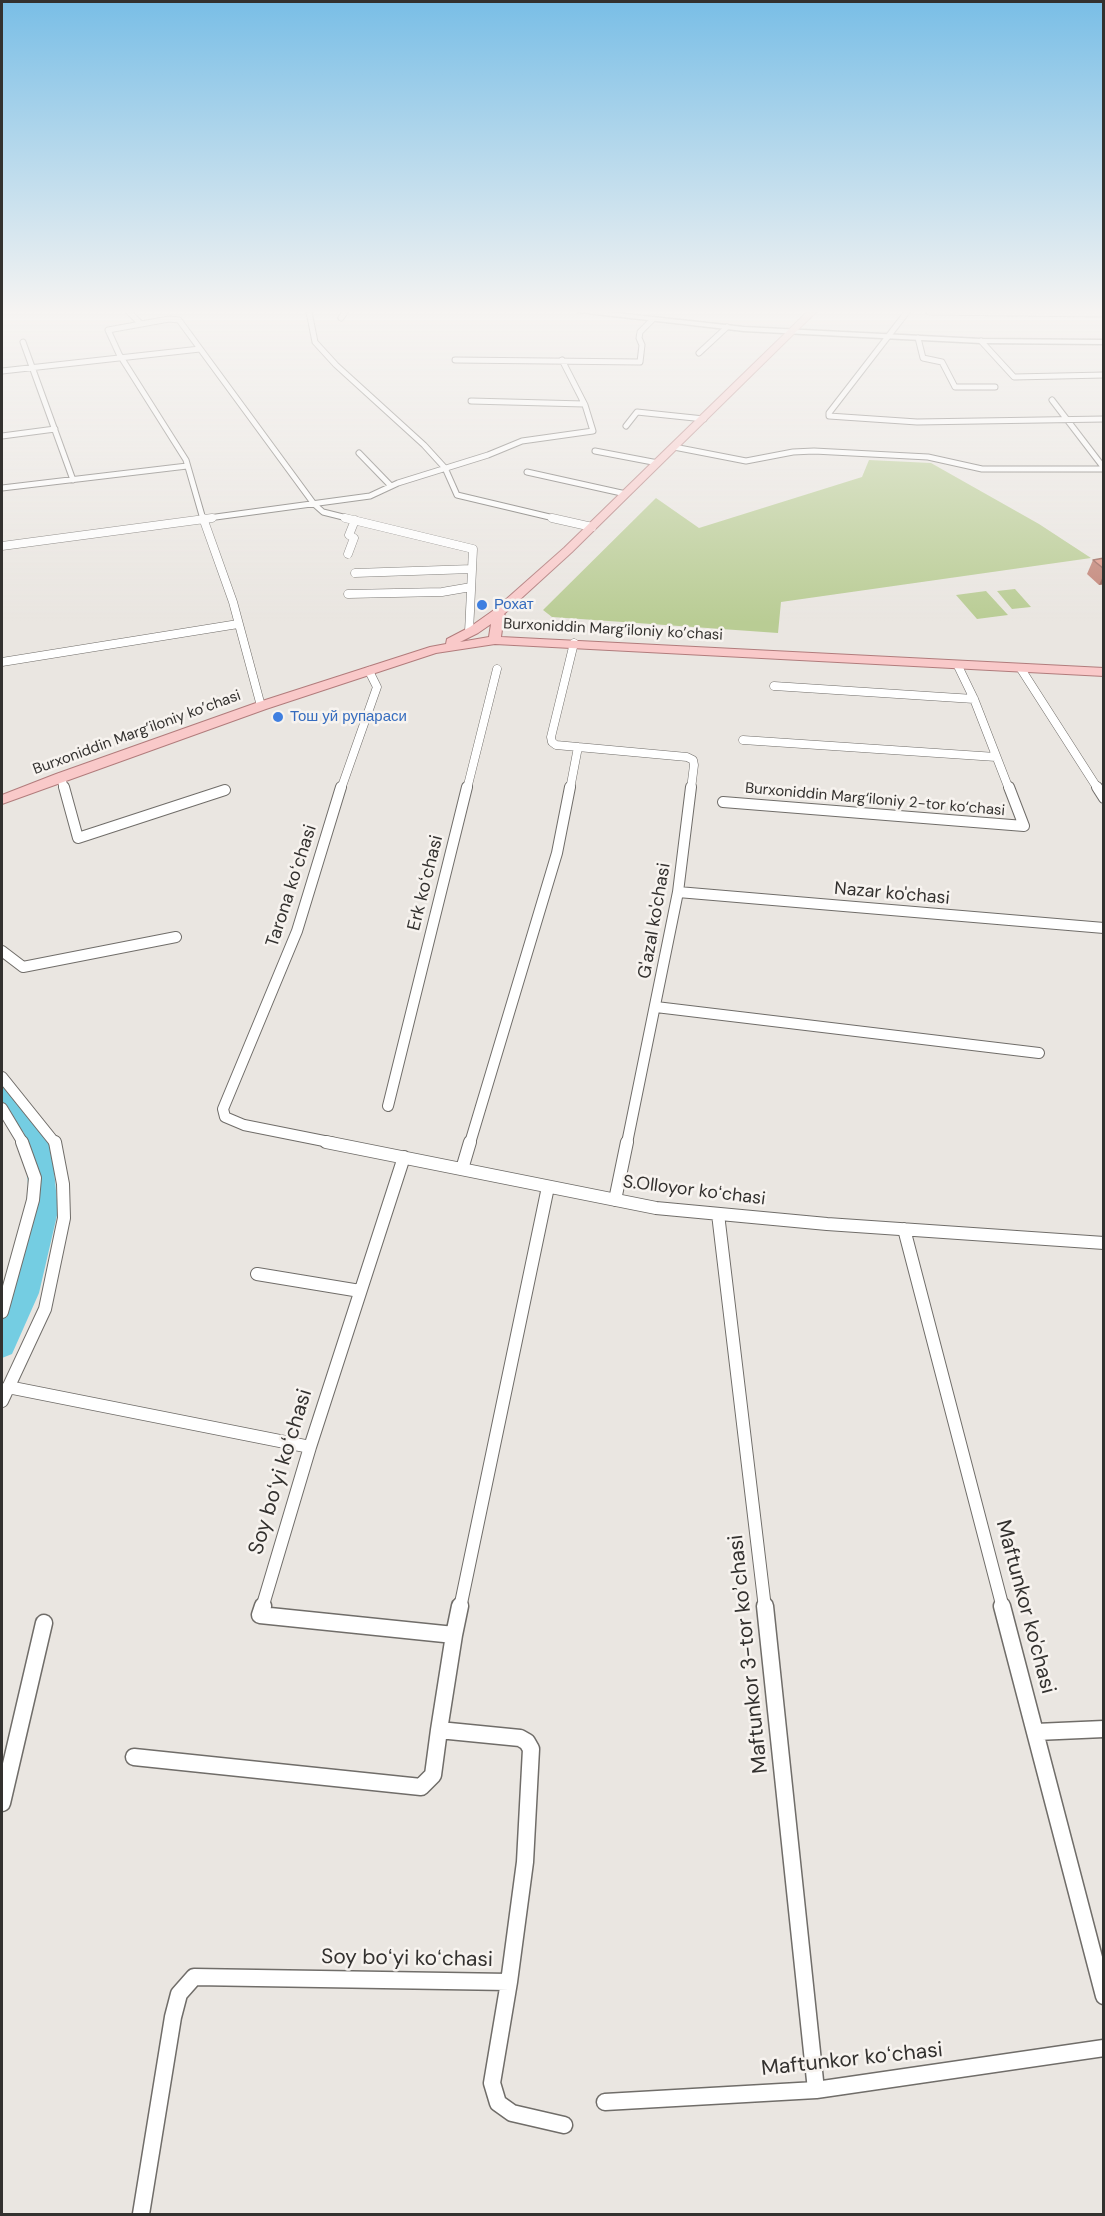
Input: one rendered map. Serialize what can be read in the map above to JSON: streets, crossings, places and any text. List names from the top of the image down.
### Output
{
  "streets": {
    "main road": ["Burxoniddin Marg’iloniy ko’chasi"],
    "street": [
      "Burxoniddin Marg‘iloniy 2-tor ko‘chasi",
      "Erk koʻchasi",
      "Tarona koʻchasi",
      "Nazar ko'chasi",
      "G'azal ko'chasi",
      "S.Olloyor koʻchasi",
      "Soy boʻyi koʻchasi",
      "Maftunkor ko'chasi",
      "Maftunkor 3-tor koʼchasi",
      "Maftunkor koʻchasi"
    ]
  },
  "crossings": [
    ["Burxoniddin Marg’iloniy ko’chasi", "Tarona koʻchasi"],
    ["Burxoniddin Marg’iloniy ko’chasi", "G'azal ko'chasi"],
    ["Tarona koʻchasi", "S.Olloyor koʻchasi"],
    ["Nazar ko'chasi", "G'azal ko'chasi"],
    ["G'azal ko'chasi", "S.Olloyor koʻchasi"],
    ["S.Olloyor koʻchasi", "Soy boʻyi koʻchasi"],
    ["S.Olloyor koʻchasi", "Maftunkor ko'chasi"],
    ["S.Olloyor koʻchasi", "Maftunkor 3-tor koʼchasi"],
    ["Maftunkor 3-tor koʼchasi", "Maftunkor koʻchasi"]
  ],
  "places": ["Рохат", "Тош уй рупараси"]
}
